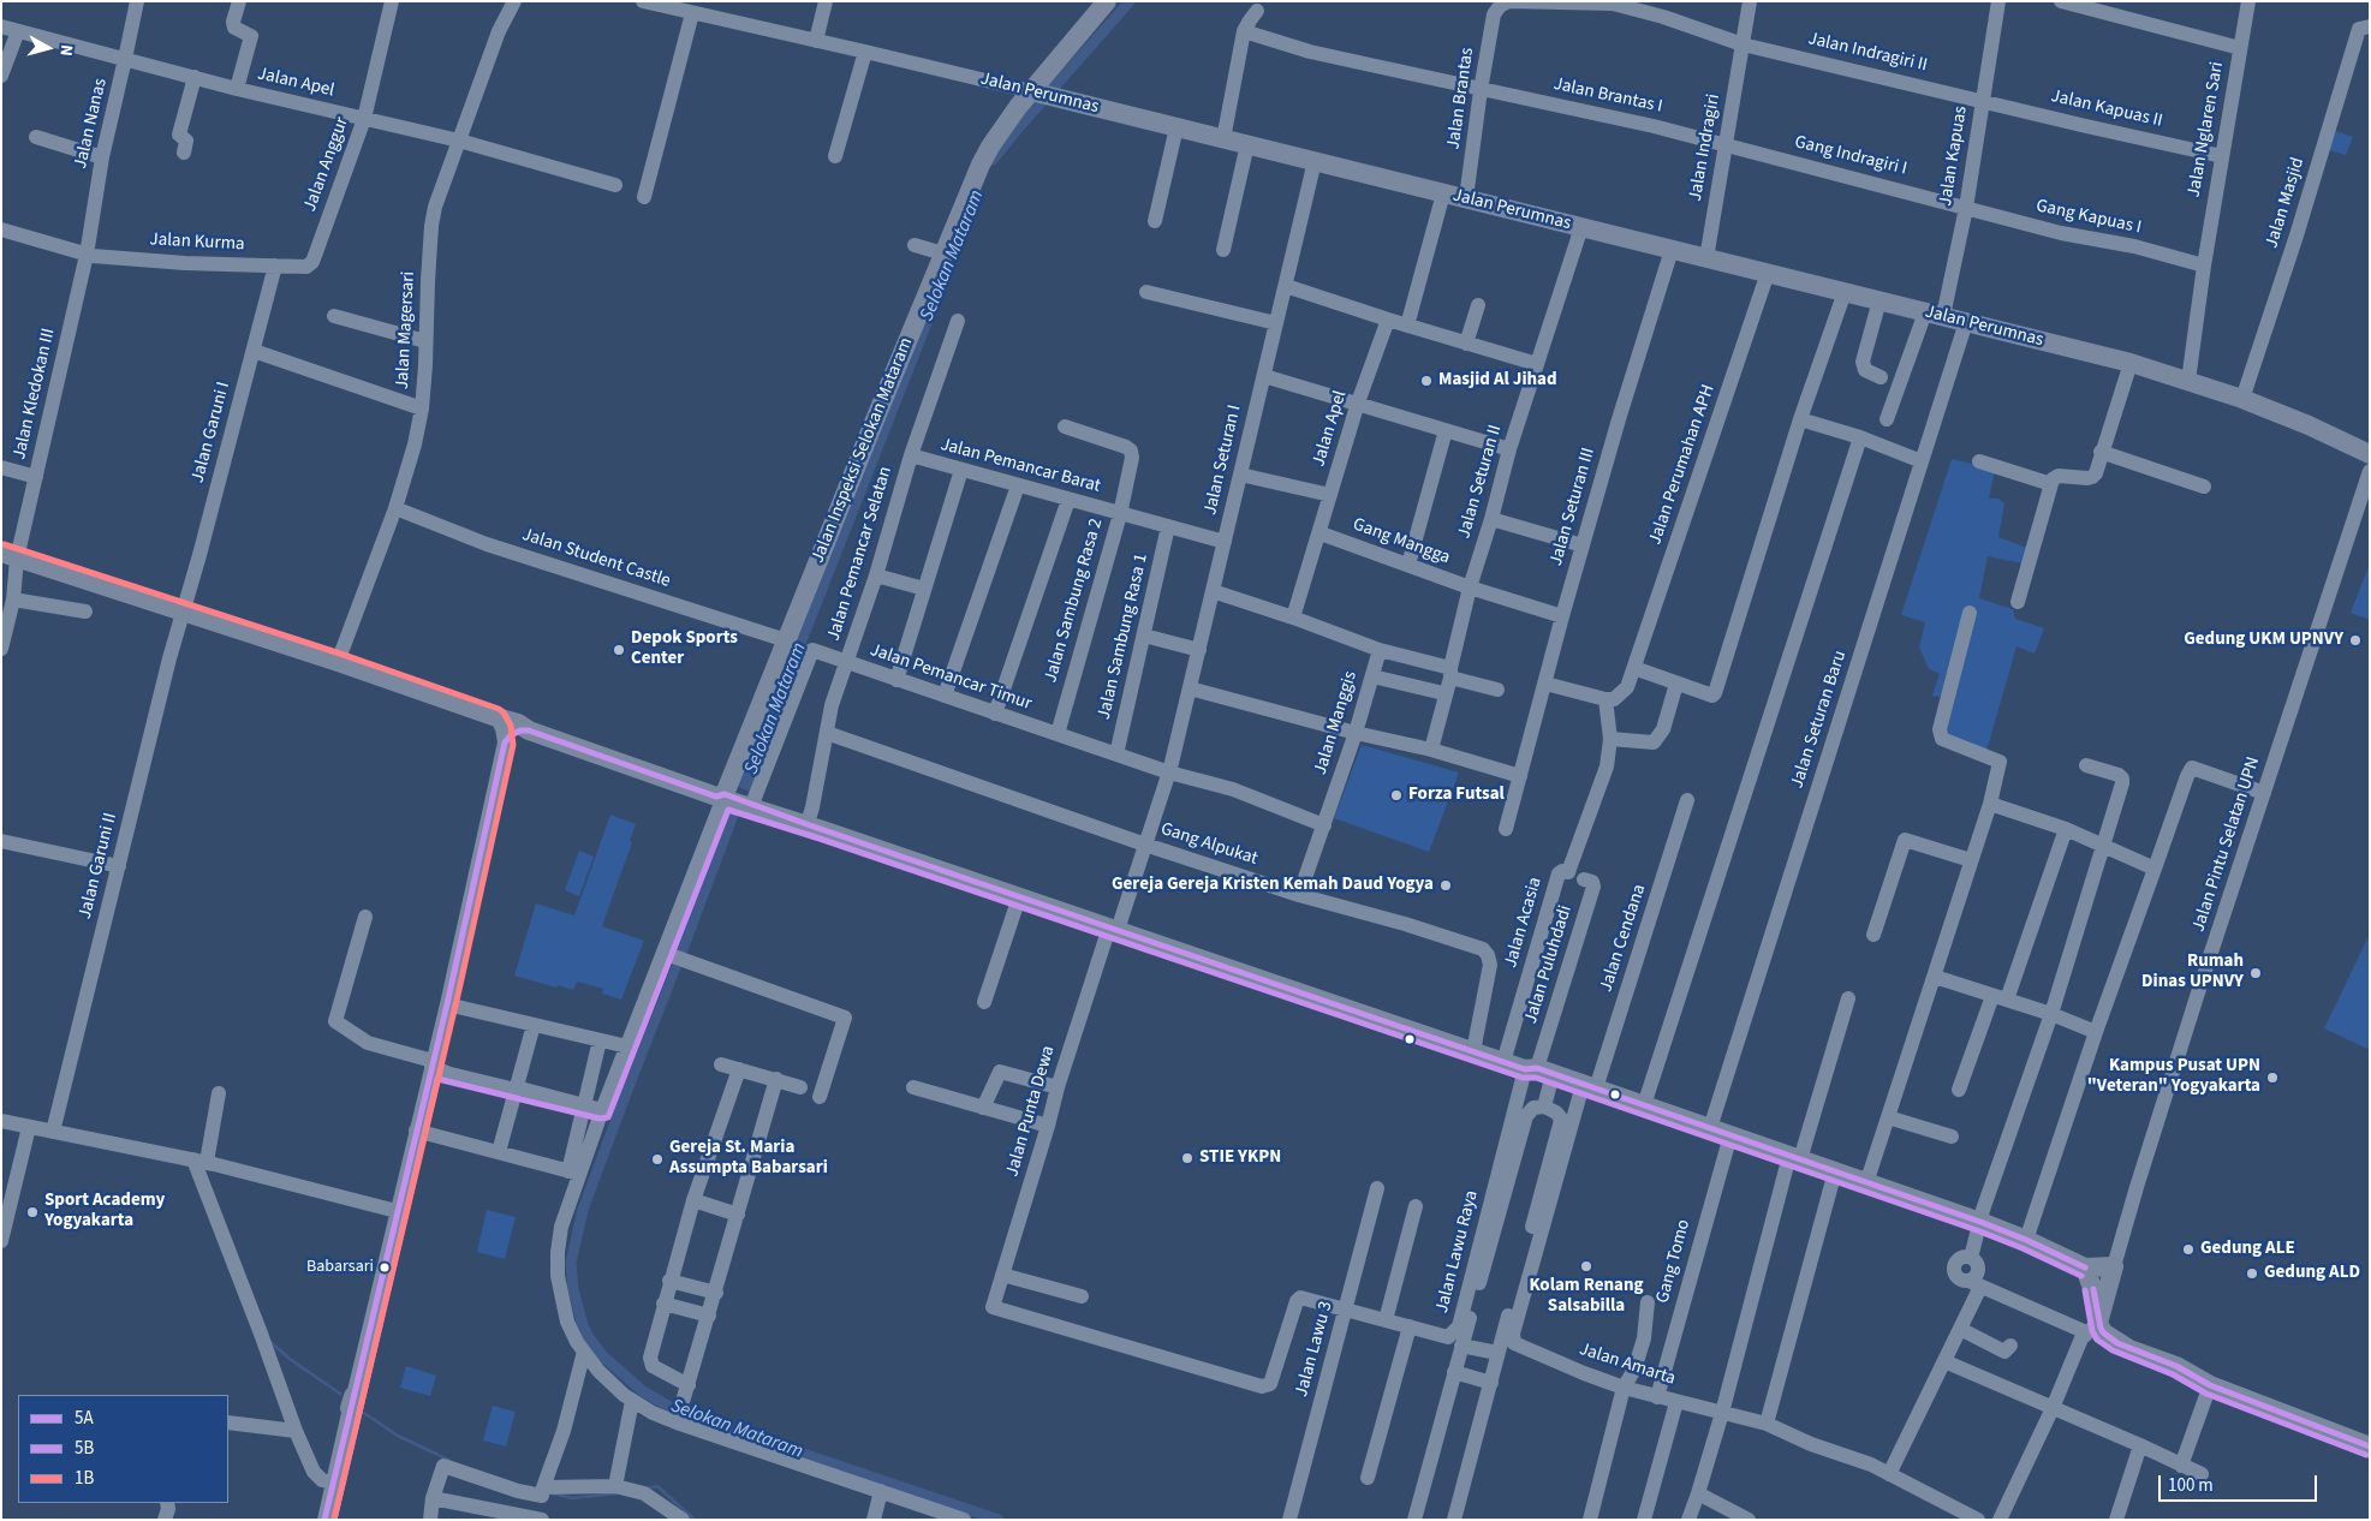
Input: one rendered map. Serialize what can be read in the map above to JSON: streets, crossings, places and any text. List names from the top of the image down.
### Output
{
  "streets": {
    "main road": ["Jalan Perumnas", "Jalan Inspeksi Selokan Mataram"],
    "street": [
      "Jalan Indragiri II",
      "Jalan Apel",
      "Jalan Brantas I",
      "Jalan Brantas",
      "Jalan Kapuas II",
      "Jalan Nanas",
      "Jalan Nglaren Sari",
      "Jalan Indragiri",
      "Gang Indragiri I",
      "Jalan Kapuas",
      "Jalan Anggur",
      "Jalan Masjid",
      "Gang Kapuas I",
      "Jalan Kurma",
      "Jalan Magersari",
      "Jalan Kledokan III",
      "Jalan Garuni I",
      "Jalan Seturan I",
      "Jalan Perumahan APH",
      "Jalan Pemancar Barat",
      "Jalan Seturan II",
      "Jalan Seturan III",
      "Gang Mangga",
      "Jalan Pemancar Selatan",
      "Jalan Student Castle",
      "Jalan Sambung Rasa 2",
      "Jalan Sambung Rasa 1",
      "Jalan Pemancar Timur",
      "Jalan Seturan Baru",
      "Jalan Manggis",
      "Gang Alpukat",
      "Jalan Pintu Selatan UPN",
      "Jalan Garuni II",
      "Jalan Acasia",
      "Jalan Cendana",
      "Jalan Puluhdadi",
      "Jalan Punta Dewa",
      "Jalan Lawu Raya",
      "Gang Tomo",
      "Jalan Lawu 3",
      "Jalan Amarta"
    ]
  },
  "crossings": [
    ["Jalan Indragiri II", "Jalan Brantas"],
    ["Jalan Indragiri II", "Jalan Kapuas II"],
    ["Jalan Indragiri II", "Jalan Indragiri"],
    ["Jalan Indragiri II", "Jalan Kapuas"],
    ["Jalan Apel", "Jalan Nanas"],
    ["Jalan Apel", "Jalan Anggur"],
    ["Jalan Apel", "Jalan Magersari"],
    ["Jalan Apel", "Gang Mangga"],
    ["Jalan Perumnas", "Jalan Brantas"],
    ["Jalan Perumnas", "Jalan Nglaren Sari"],
    ["Jalan Perumnas", "Jalan Indragiri"],
    ["Jalan Perumnas", "Jalan Kapuas"],
    ["Jalan Perumnas", "Jalan Masjid"],
    ["Jalan Perumnas", "Jalan Inspeksi Selokan Mataram"],
    ["Jalan Perumnas", "Jalan Seturan I"],
    ["Jalan Perumnas", "Jalan Perumahan APH"],
    ["Jalan Perumnas", "Jalan Seturan II"],
    ["Jalan Perumnas", "Jalan Seturan III"],
    ["Jalan Perumnas", "Jalan Seturan Baru"],
    ["Jalan Brantas I", "Jalan Brantas"],
    ["Jalan Brantas I", "Jalan Indragiri"],
    ["Jalan Brantas I", "Gang Indragiri I"],
    ["Jalan Kapuas II", "Jalan Nglaren Sari"],
    ["Jalan Kapuas II", "Jalan Kapuas"],
    ["Jalan Nanas", "Jalan Kurma"],
    ["Jalan Nanas", "Jalan Kledokan III"],
    ["Jalan Nglaren Sari", "Gang Kapuas I"],
    ["Jalan Indragiri", "Gang Indragiri I"],
    ["Gang Indragiri I", "Jalan Kapuas"],
    ["Gang Indragiri I", "Gang Kapuas I"],
    ["Jalan Kapuas", "Gang Kapuas I"],
    ["Jalan Anggur", "Jalan Kurma"],
    ["Jalan Kurma", "Jalan Kledokan III"],
    ["Jalan Kurma", "Jalan Garuni I"],
    ["Jalan Magersari", "Jalan Student Castle"],
    ["Jalan Garuni I", "Jalan Garuni II"],
    ["Jalan Inspeksi Selokan Mataram", "Jalan Student Castle"],
    ["Jalan Seturan I", "Jalan Pemancar Barat"],
    ["Jalan Seturan I", "Jalan Pemancar Timur"],
    ["Jalan Perumahan APH", "Jalan Acasia"],
    ["Jalan Pemancar Barat", "Jalan Pemancar Selatan"],
    ["Jalan Pemancar Barat", "Jalan Sambung Rasa 2"],
    ["Jalan Pemancar Barat", "Jalan Sambung Rasa 1"],
    ["Jalan Seturan II", "Gang Mangga"],
    ["Jalan Seturan III", "Gang Mangga"],
    ["Jalan Pemancar Selatan", "Jalan Student Castle"],
    ["Jalan Pemancar Selatan", "Jalan Pemancar Timur"],
    ["Jalan Student Castle", "Jalan Pemancar Timur"],
    ["Jalan Sambung Rasa 2", "Jalan Pemancar Timur"],
    ["Jalan Sambung Rasa 1", "Jalan Pemancar Timur"],
    ["Jalan Pemancar Timur", "Jalan Manggis"],
    ["Jalan Pemancar Timur", "Gang Alpukat"],
    ["Jalan Manggis", "Gang Alpukat"],
    ["Jalan Cendana", "Jalan Amarta"],
    ["Jalan Puluhdadi", "Jalan Lawu Raya"],
    ["Jalan Punta Dewa", "Jalan Lawu Raya"],
    ["Jalan Lawu Raya", "Jalan Lawu 3"],
    ["Gang Tomo", "Jalan Amarta"]
  ],
  "water": ["Selokan Mataram"],
  "places": [
    "Masjid Al Jihad",
    "Gedung UKM UPNVY",
    "Depok Sports Center",
    "Forza Futsal",
    "Gereja Gereja Kristen Kemah Daud Yogya",
    "Rumah Dinas UPNVY",
    "Kampus Pusat UPN \"Veteran\" Yogyakarta",
    "STIE YKPN",
    "Gereja St. Maria Assumpta Babarsari",
    "Sport Academy Yogyakarta",
    "Gedung ALE",
    "Kolam Renang Salsabilla",
    "Babarsari",
    "Gedung ALD"
  ],
  "lines": ["transit line 1B", "transit line 5A", "transit line 5B"],
  "legend": ["5A", "5B", "1B"],
  "scale_bar": "100 m",
  "north": "right"
}
